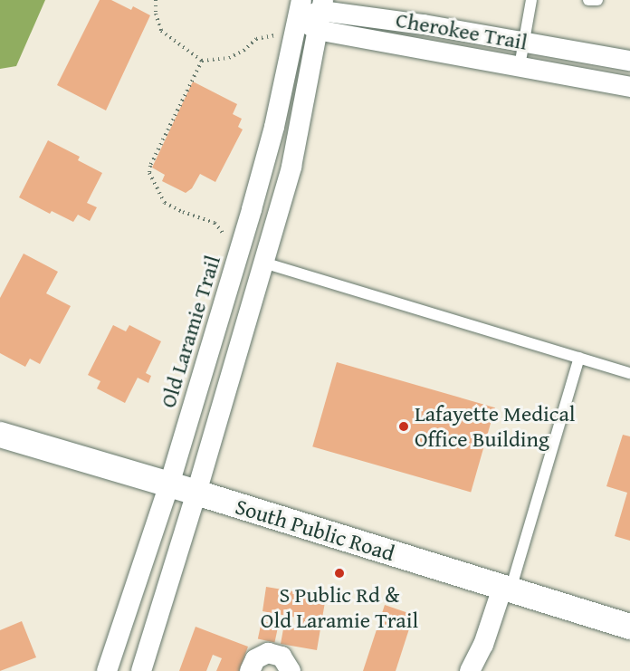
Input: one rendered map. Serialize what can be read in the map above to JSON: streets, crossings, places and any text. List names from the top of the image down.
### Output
{
  "streets": {
    "street": ["Cherokee Trail", "Old Laramie Trail", "South Public Road"]
  },
  "crossings": [
    ["Cherokee Trail", "Old Laramie Trail"],
    ["Old Laramie Trail", "South Public Road"]
  ],
  "places": ["Lafayette Medical Office Building", "S Public Rd & Old Laramie Trail"]
}
